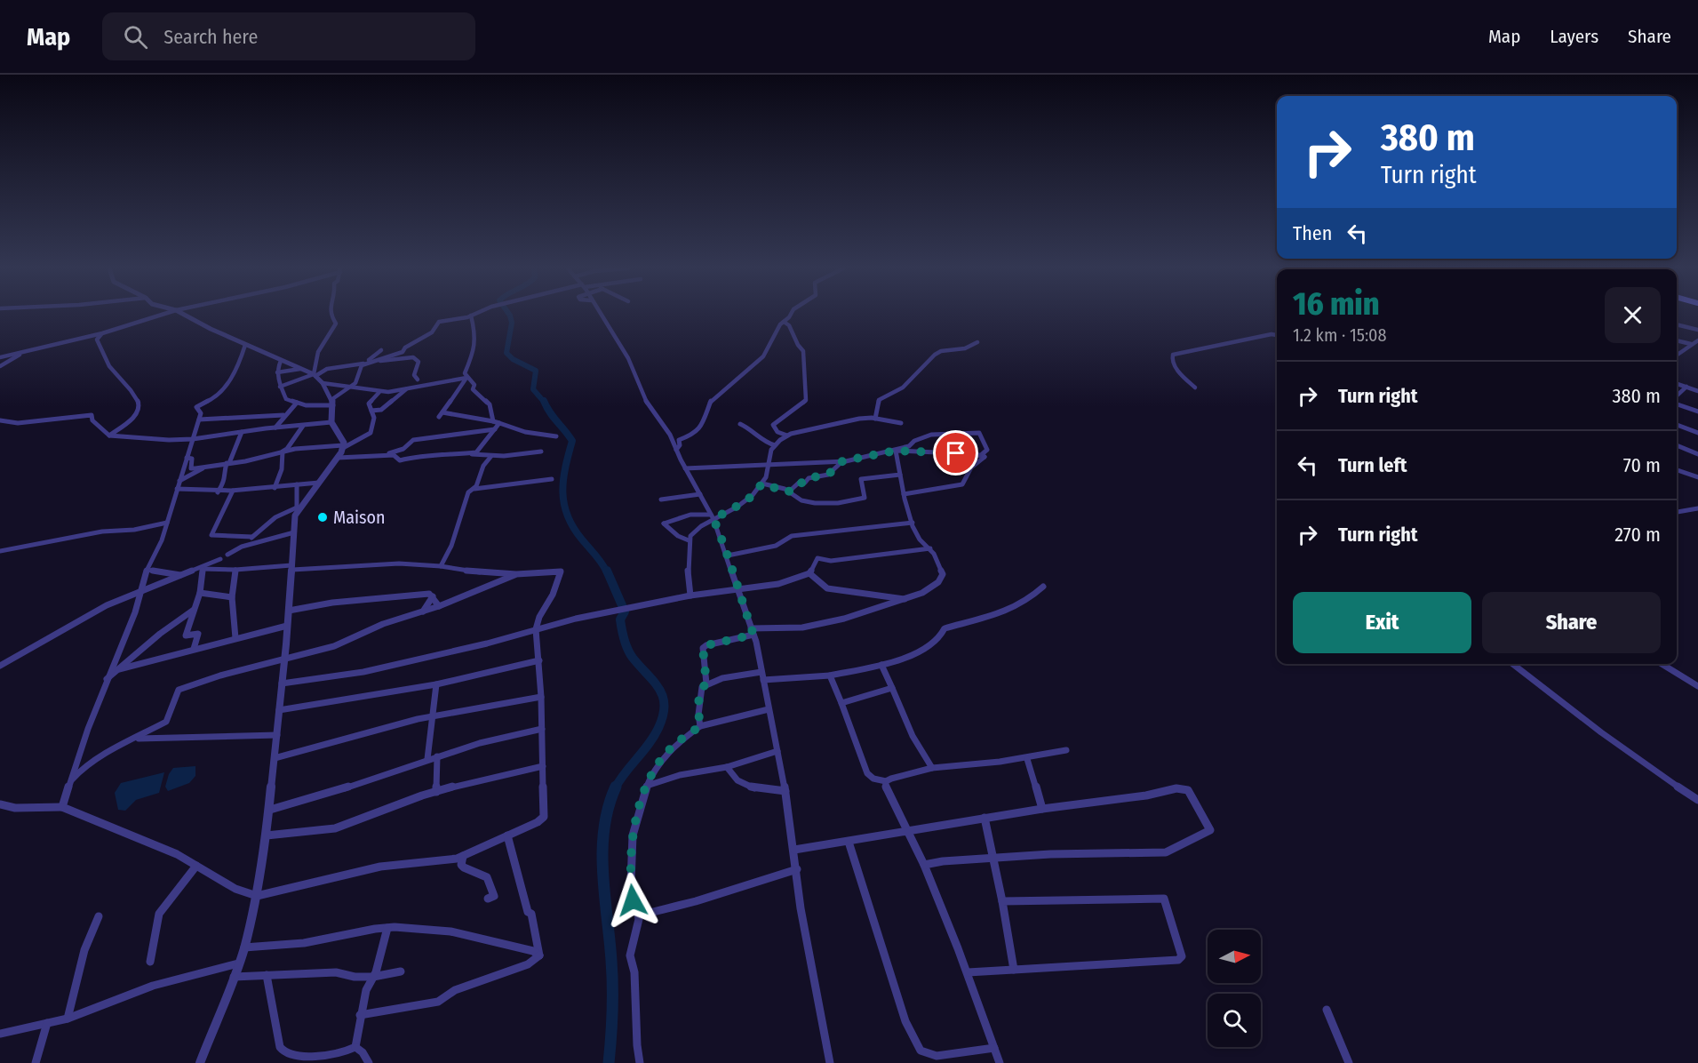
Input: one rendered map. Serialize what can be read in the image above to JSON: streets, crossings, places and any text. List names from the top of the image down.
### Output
{
  "places": ["Maison"],
  "north": "right",
  "page": {
    "header": "Map",
    "search": "Search here",
    "nav": ["Map", "Layers", "Share"],
    "turn": ["380 m", "Turn right"],
    "then": "Then",
    "heading": ["16 min", "1.2 km · 15:08"],
    "list": [
      {
        "name": "Turn right",
        "value": "380 m"
      },
      {
        "name": "Turn left",
        "value": "70 m"
      },
      {
        "name": "Turn right",
        "value": "270 m"
      }
    ],
    "buttons": ["Exit", "Share"]
  }
}
